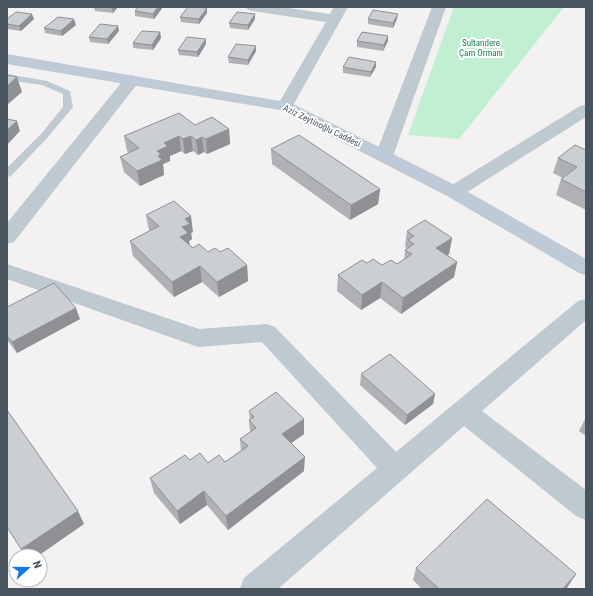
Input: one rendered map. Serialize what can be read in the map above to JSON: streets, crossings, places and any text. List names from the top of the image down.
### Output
{
  "streets": {
    "main road": ["Aziz Zeytinoğlu Caddesi"]
  },
  "parks": ["Sultandere Çam Ormanı"],
  "north": "right"
}
